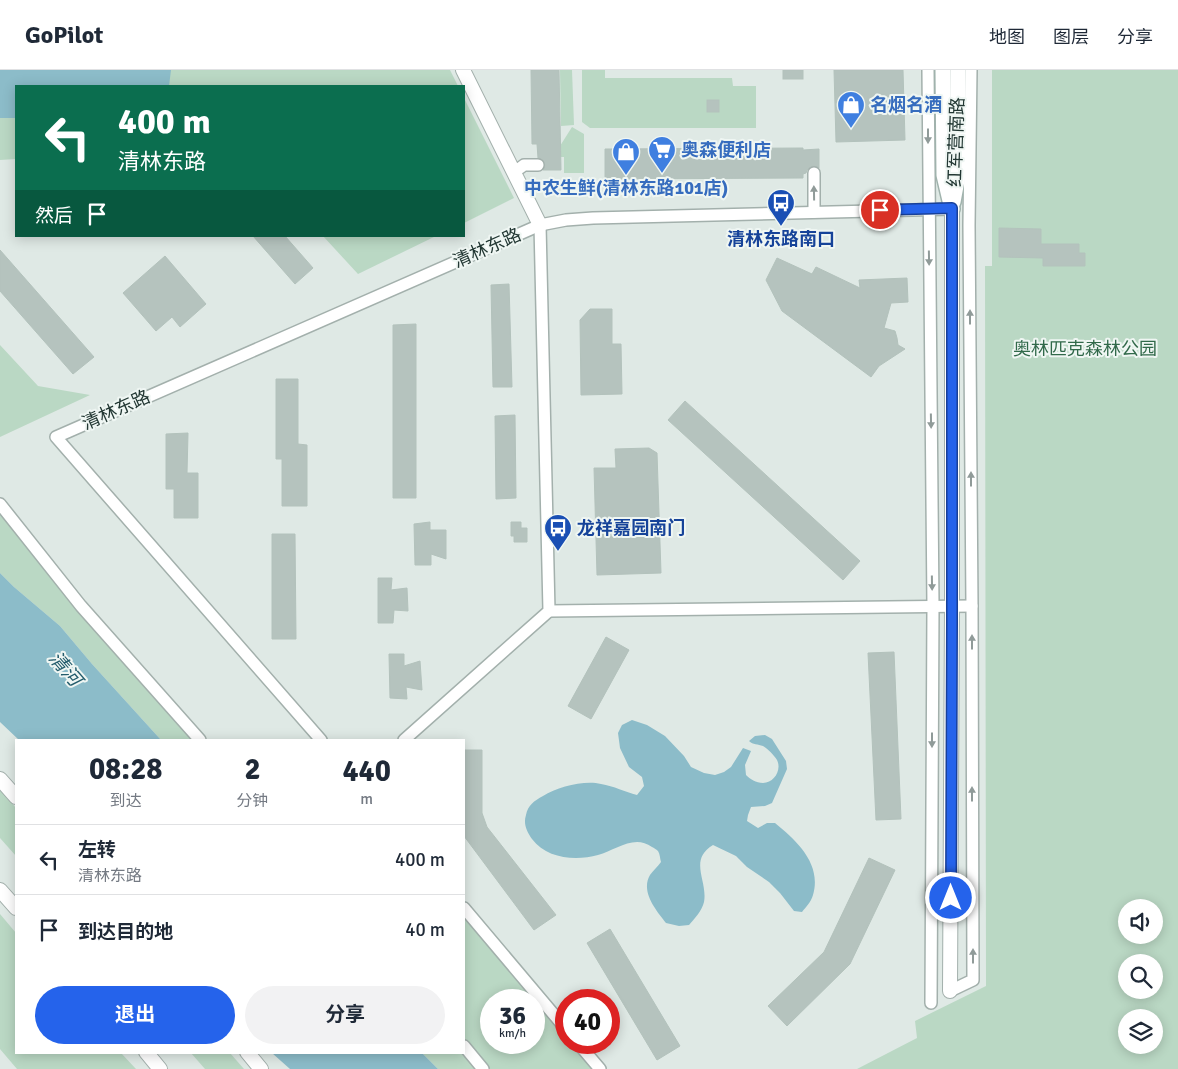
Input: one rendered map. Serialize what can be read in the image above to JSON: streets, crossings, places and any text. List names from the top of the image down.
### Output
{
  "streets": {
    "main road": ["红军营南路"],
    "street": ["清林东路"]
  },
  "crossings": [
    ["红军营南路", "清林东路"]
  ],
  "water": ["清河"],
  "parks": ["奥林匹克森林公园"],
  "places": {
    "shop": ["名烟名酒", "中农生鲜(清林东路101店)"],
    "supermarket": ["奥森便利店"],
    "bus stop": ["清林东路南口", "龙祥嘉园南门"]
  },
  "page": {
    "header": "GoPilot",
    "nav": ["地图", "图层", "分享"],
    "turn": ["400 m", "清林东路"],
    "then": "然后",
    "eta": [
      "08:28",
      "到达",
      "2",
      "分钟",
      "440",
      "m"
    ],
    "list": [
      {
        "name": "左转",
        "note": "清林东路",
        "value": "400 m"
      },
      {
        "name": "到达目的地",
        "value": "40 m"
      }
    ],
    "buttons": ["退出", "分享"],
    "speed": "36 km/h",
    "limit": "40"
  }
}
